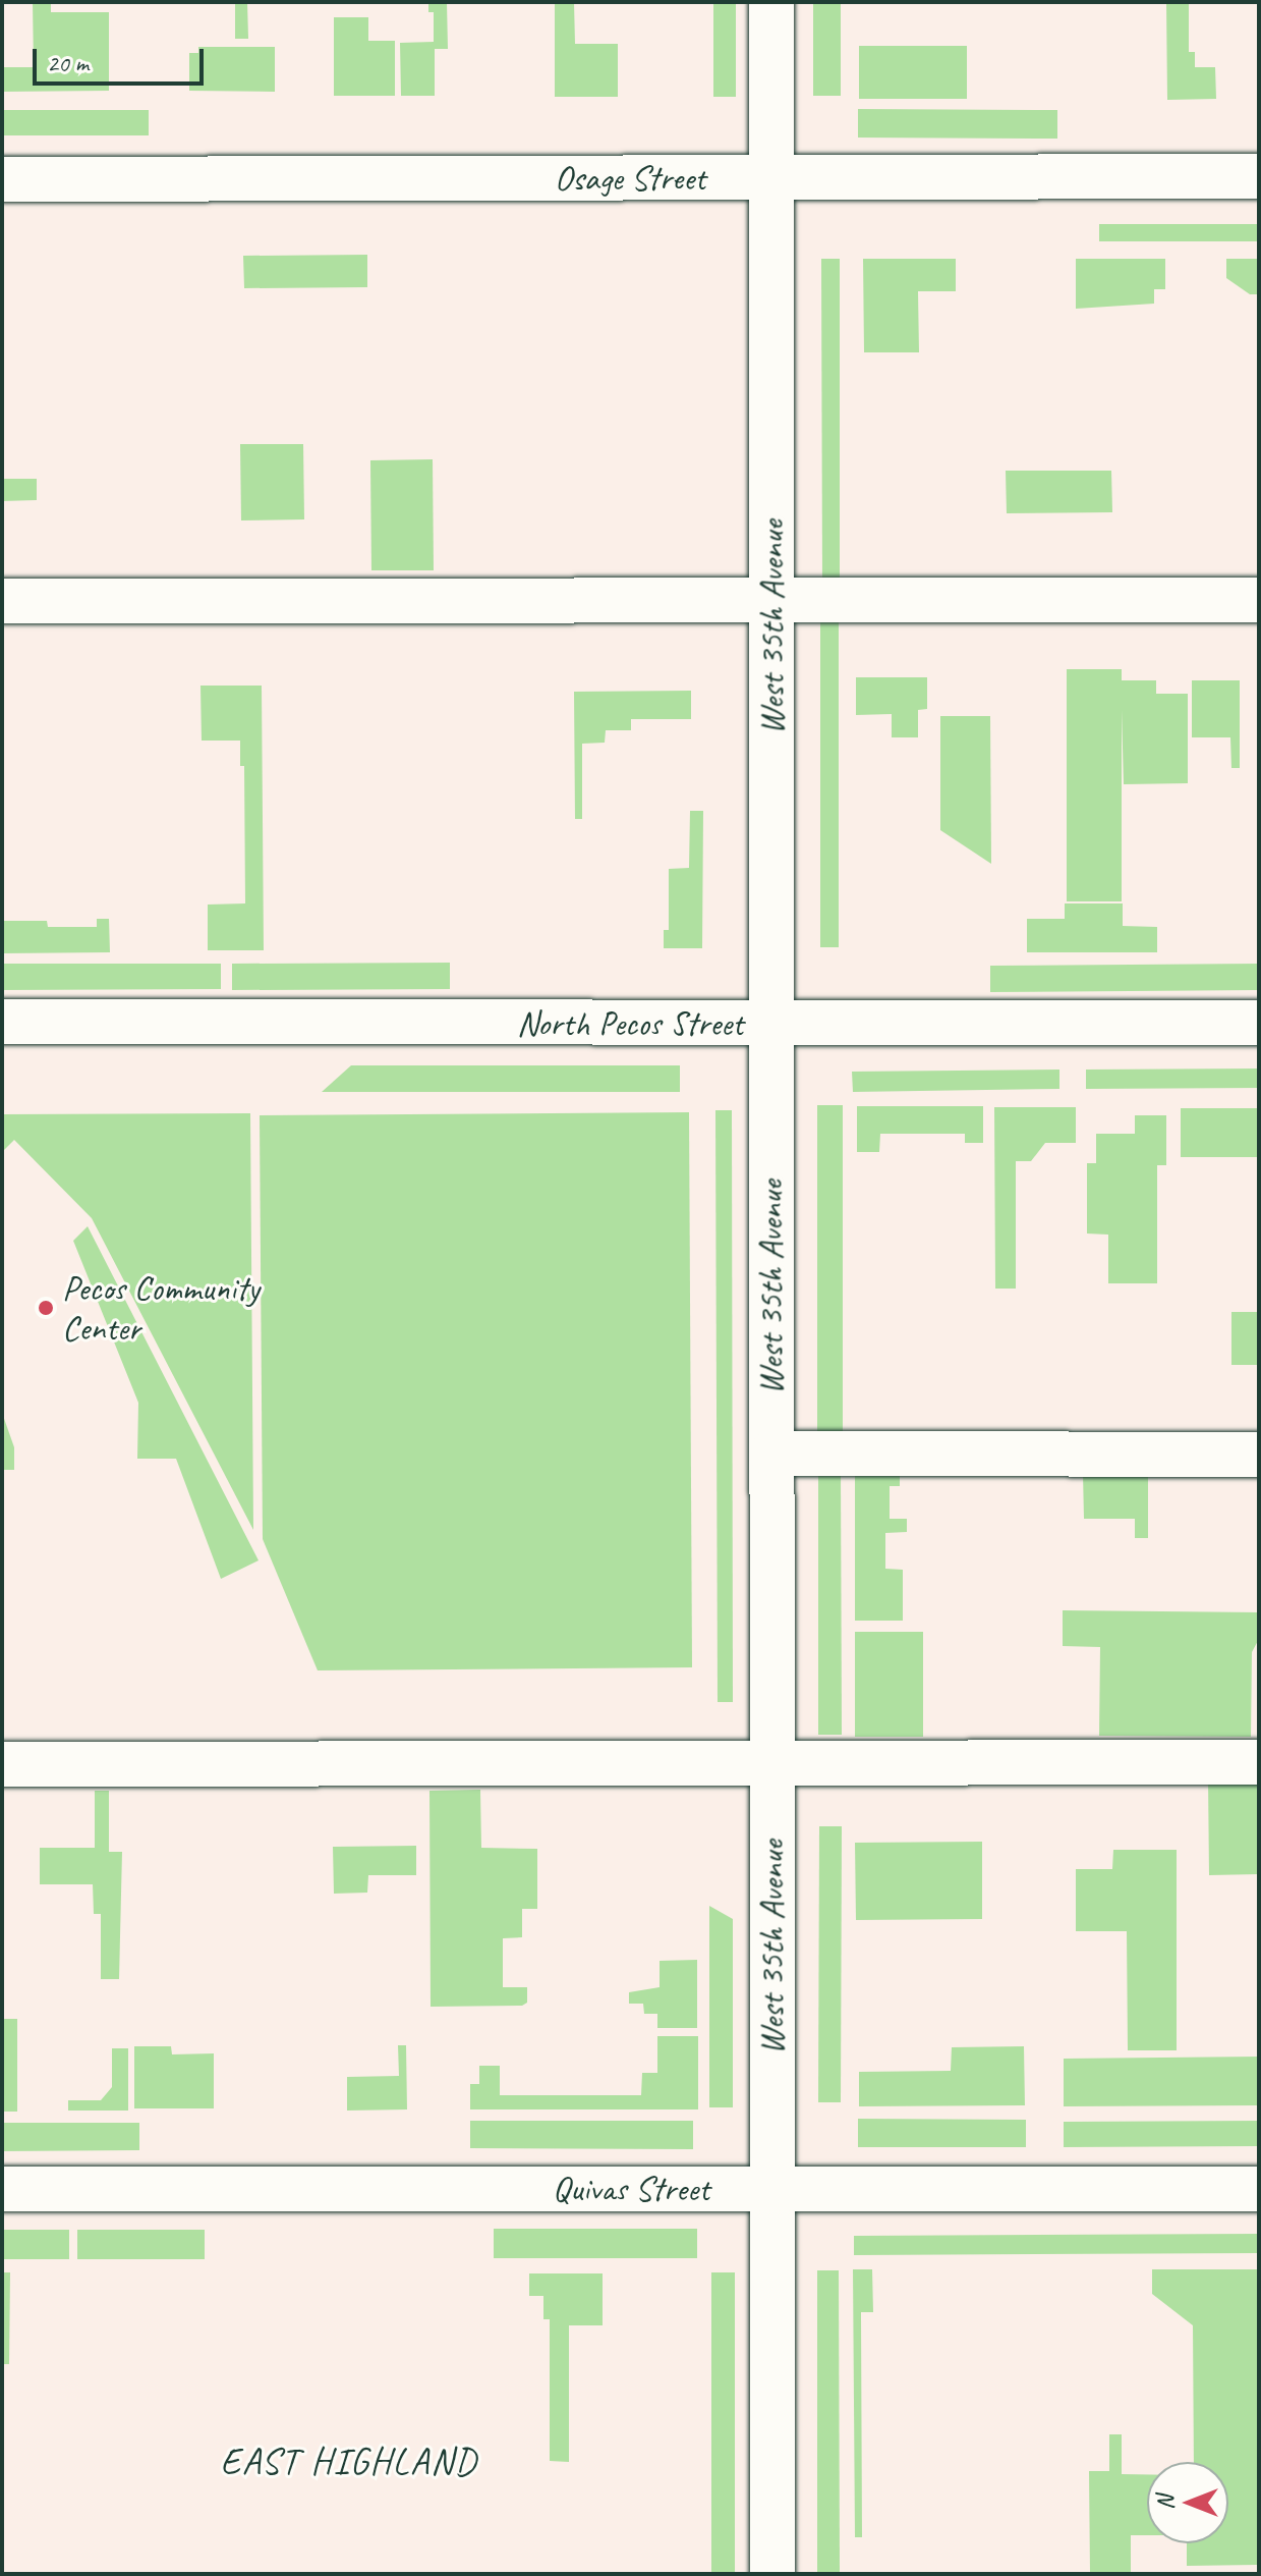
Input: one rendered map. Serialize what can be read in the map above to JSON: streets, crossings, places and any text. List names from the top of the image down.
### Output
{
  "streets": {
    "street": [
      "Osage Street",
      "West 35th Avenue",
      "North Pecos Street",
      "Quivas Street"
    ]
  },
  "crossings": [
    ["Osage Street", "West 35th Avenue"],
    ["West 35th Avenue", "North Pecos Street"],
    ["West 35th Avenue", "Quivas Street"]
  ],
  "districts": ["EAST HIGHLAND"],
  "places": ["Pecos Community Center"],
  "scale_bar": "20 m",
  "north": "left"
}
